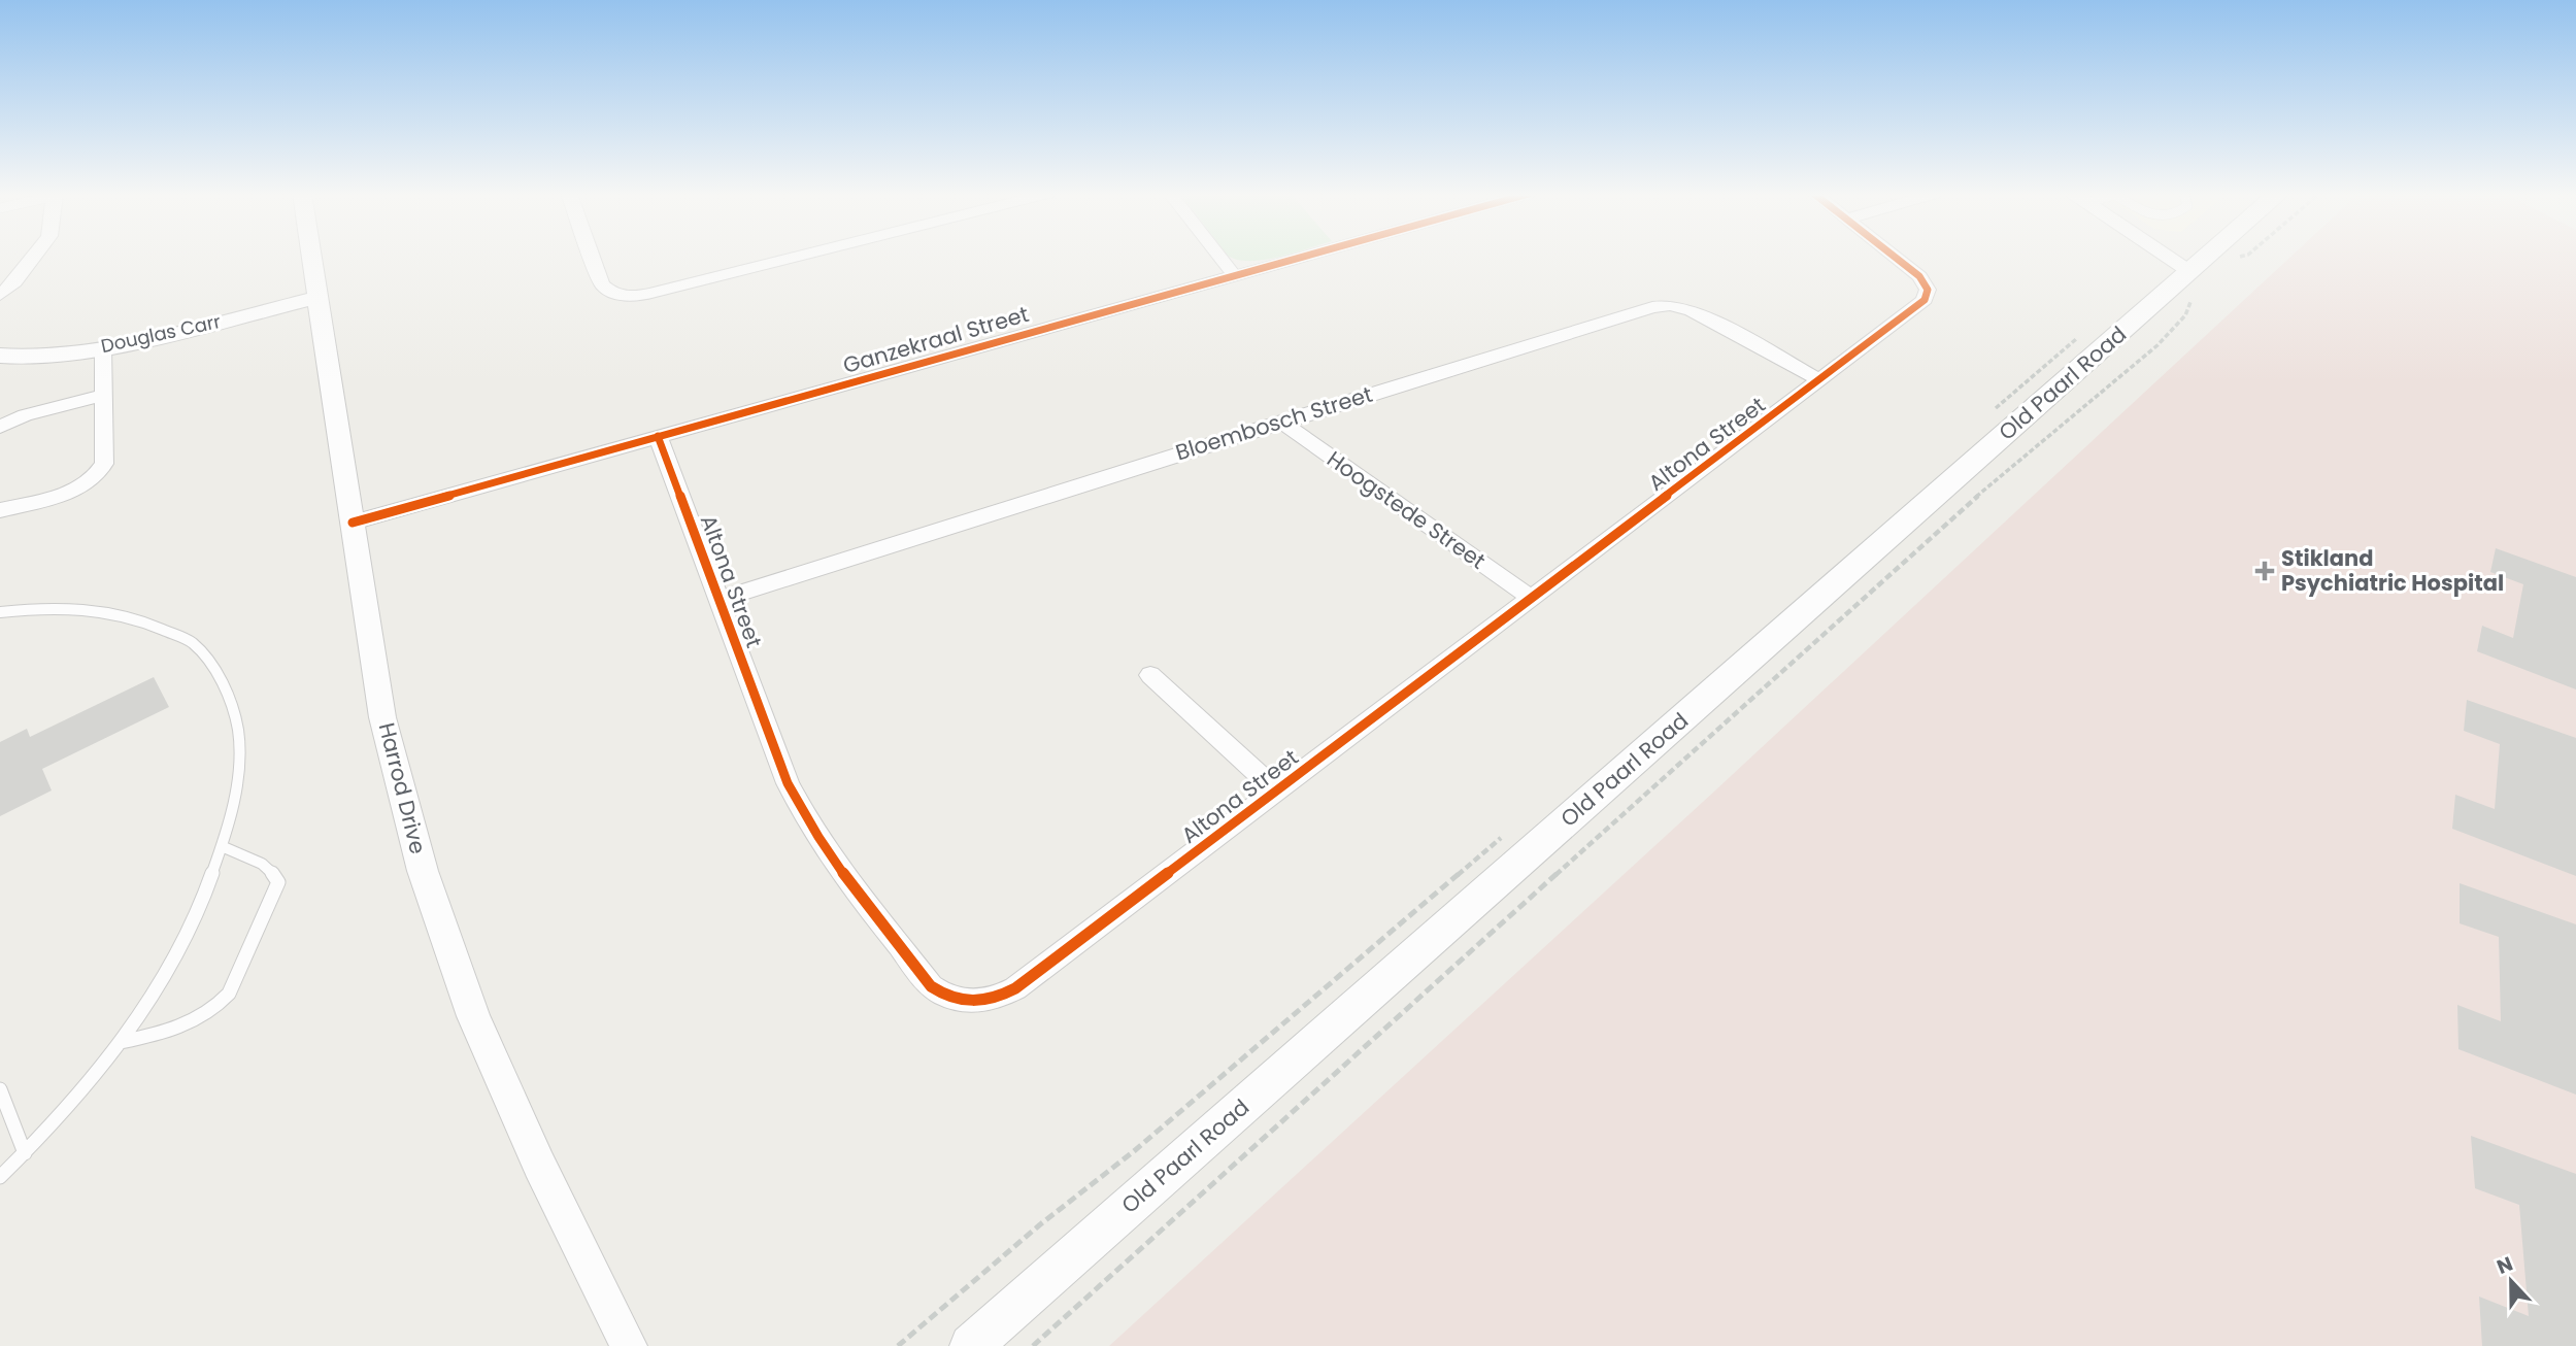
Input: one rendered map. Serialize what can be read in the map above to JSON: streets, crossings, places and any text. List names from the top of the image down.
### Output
{
  "streets": {
    "main road": ["Old Paarl Road"],
    "street": [
      "Douglas Carr",
      "Ganzekraal Street",
      "Bloembosch Street",
      "Altona Street",
      "Hoogstede Street",
      "Harrod Drive"
    ]
  },
  "crossings": [
    ["Douglas Carr", "Harrod Drive"],
    ["Ganzekraal Street", "Altona Street"],
    ["Ganzekraal Street", "Harrod Drive"],
    ["Bloembosch Street", "Altona Street"],
    ["Bloembosch Street", "Hoogstede Street"],
    ["Altona Street", "Hoogstede Street"]
  ],
  "places": {
    "health": ["Stikland Psychiatric Hospital"]
  },
  "north": "top"
}
